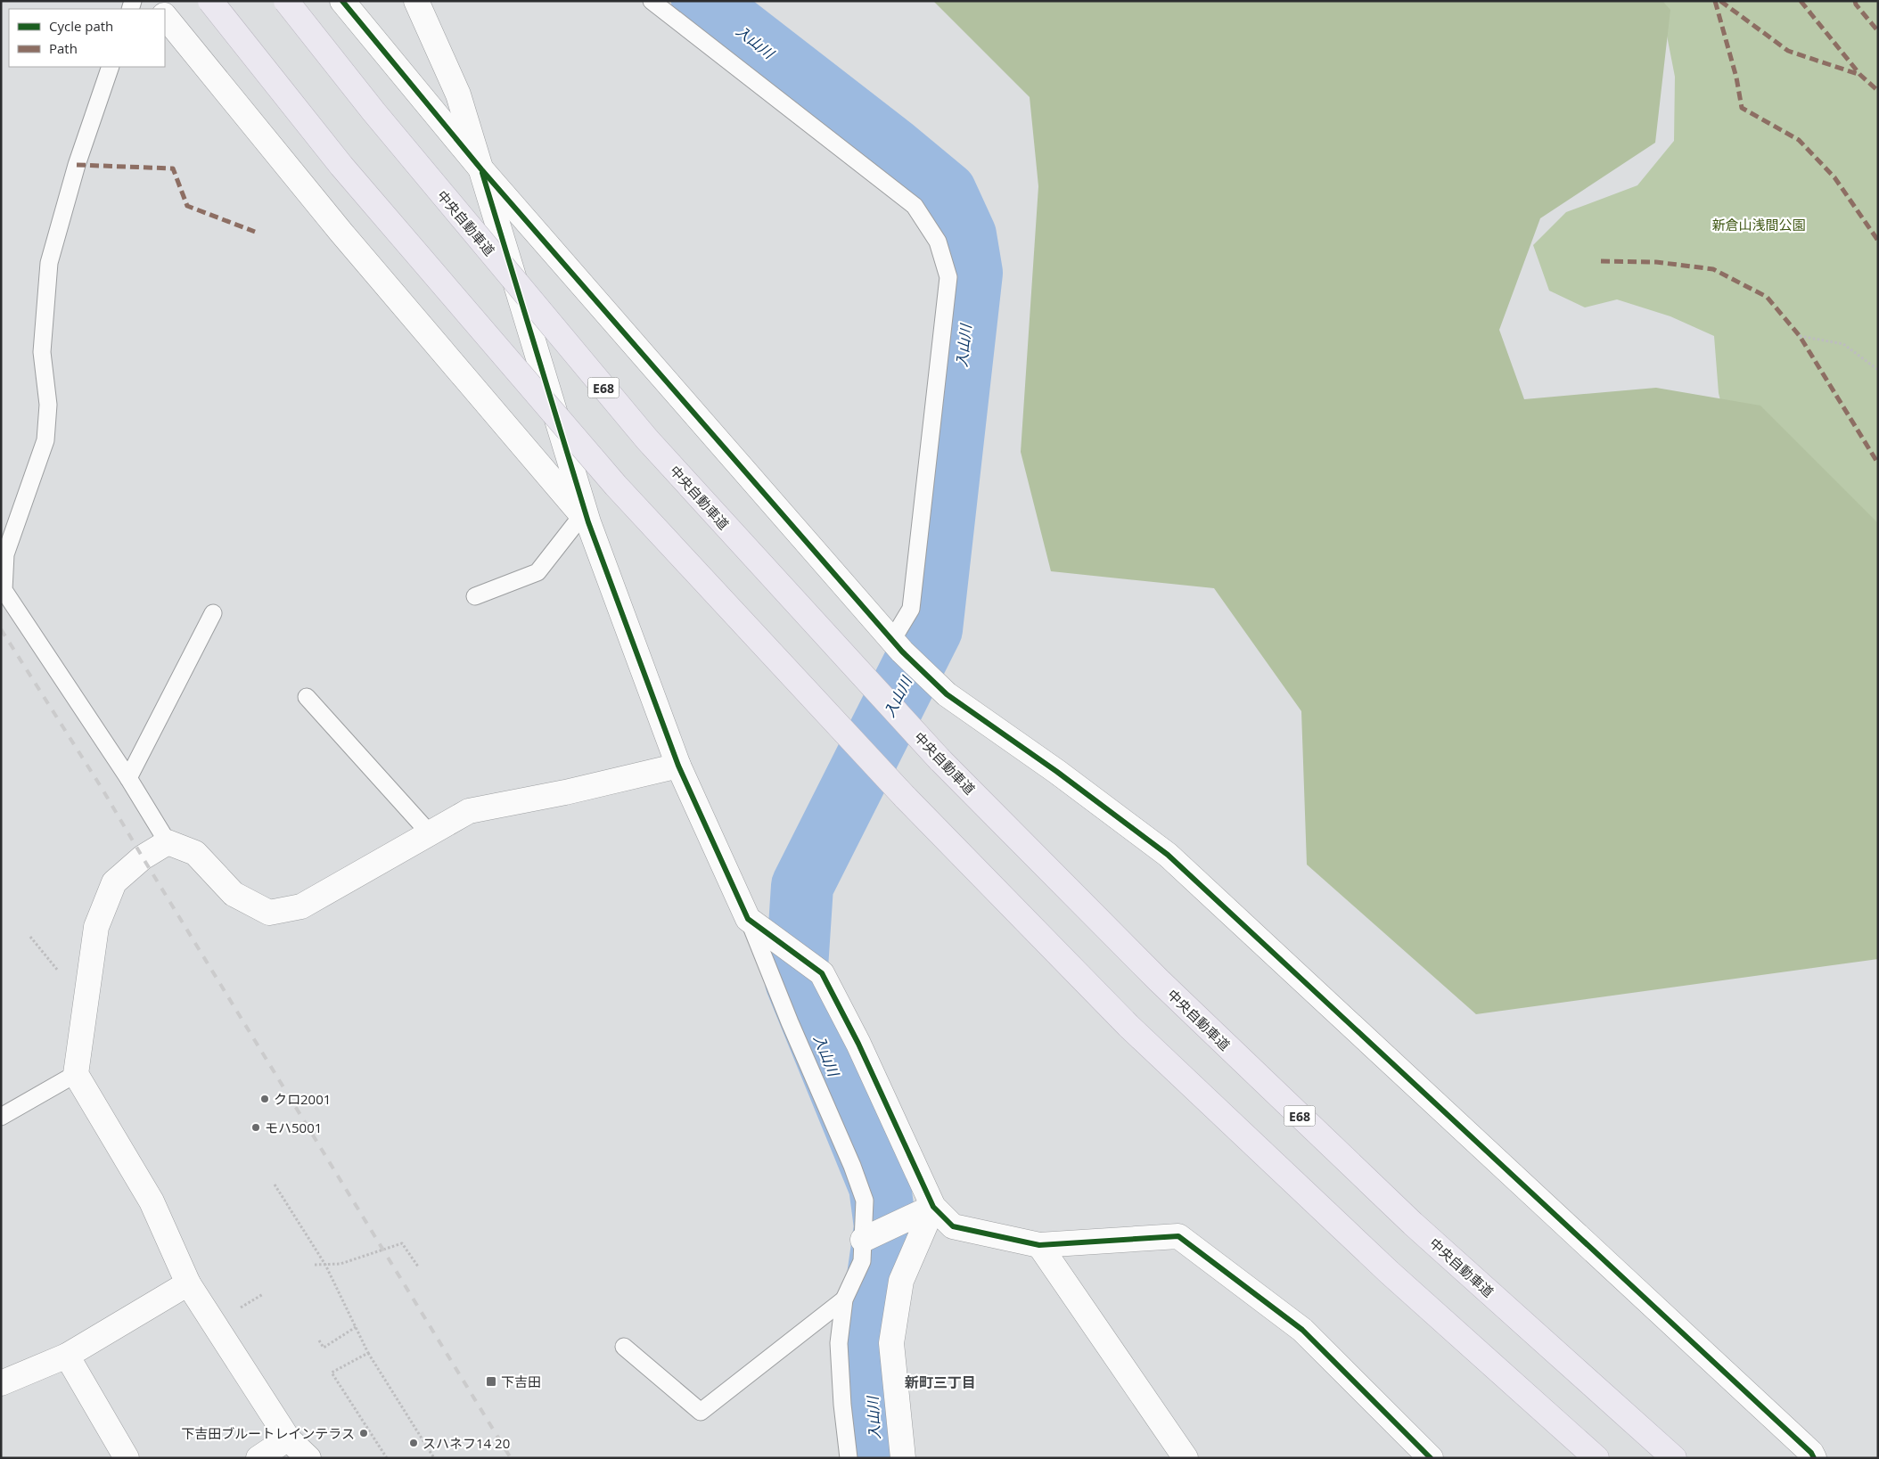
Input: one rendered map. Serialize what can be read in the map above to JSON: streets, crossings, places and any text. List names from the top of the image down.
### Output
{
  "streets": {
    "highway": ["中央自動車道", "E68"]
  },
  "districts": ["新町三丁目"],
  "water": ["入山川"],
  "parks": ["新倉山浅間公園"],
  "places": {
    "other": [
      "クロ2001",
      "モハ5001",
      "下吉田ブルートレインテラス",
      "スハネフ14 20"
    ],
    "transit": ["下吉田"]
  },
  "legend": ["Cycle path", "Path"]
}
